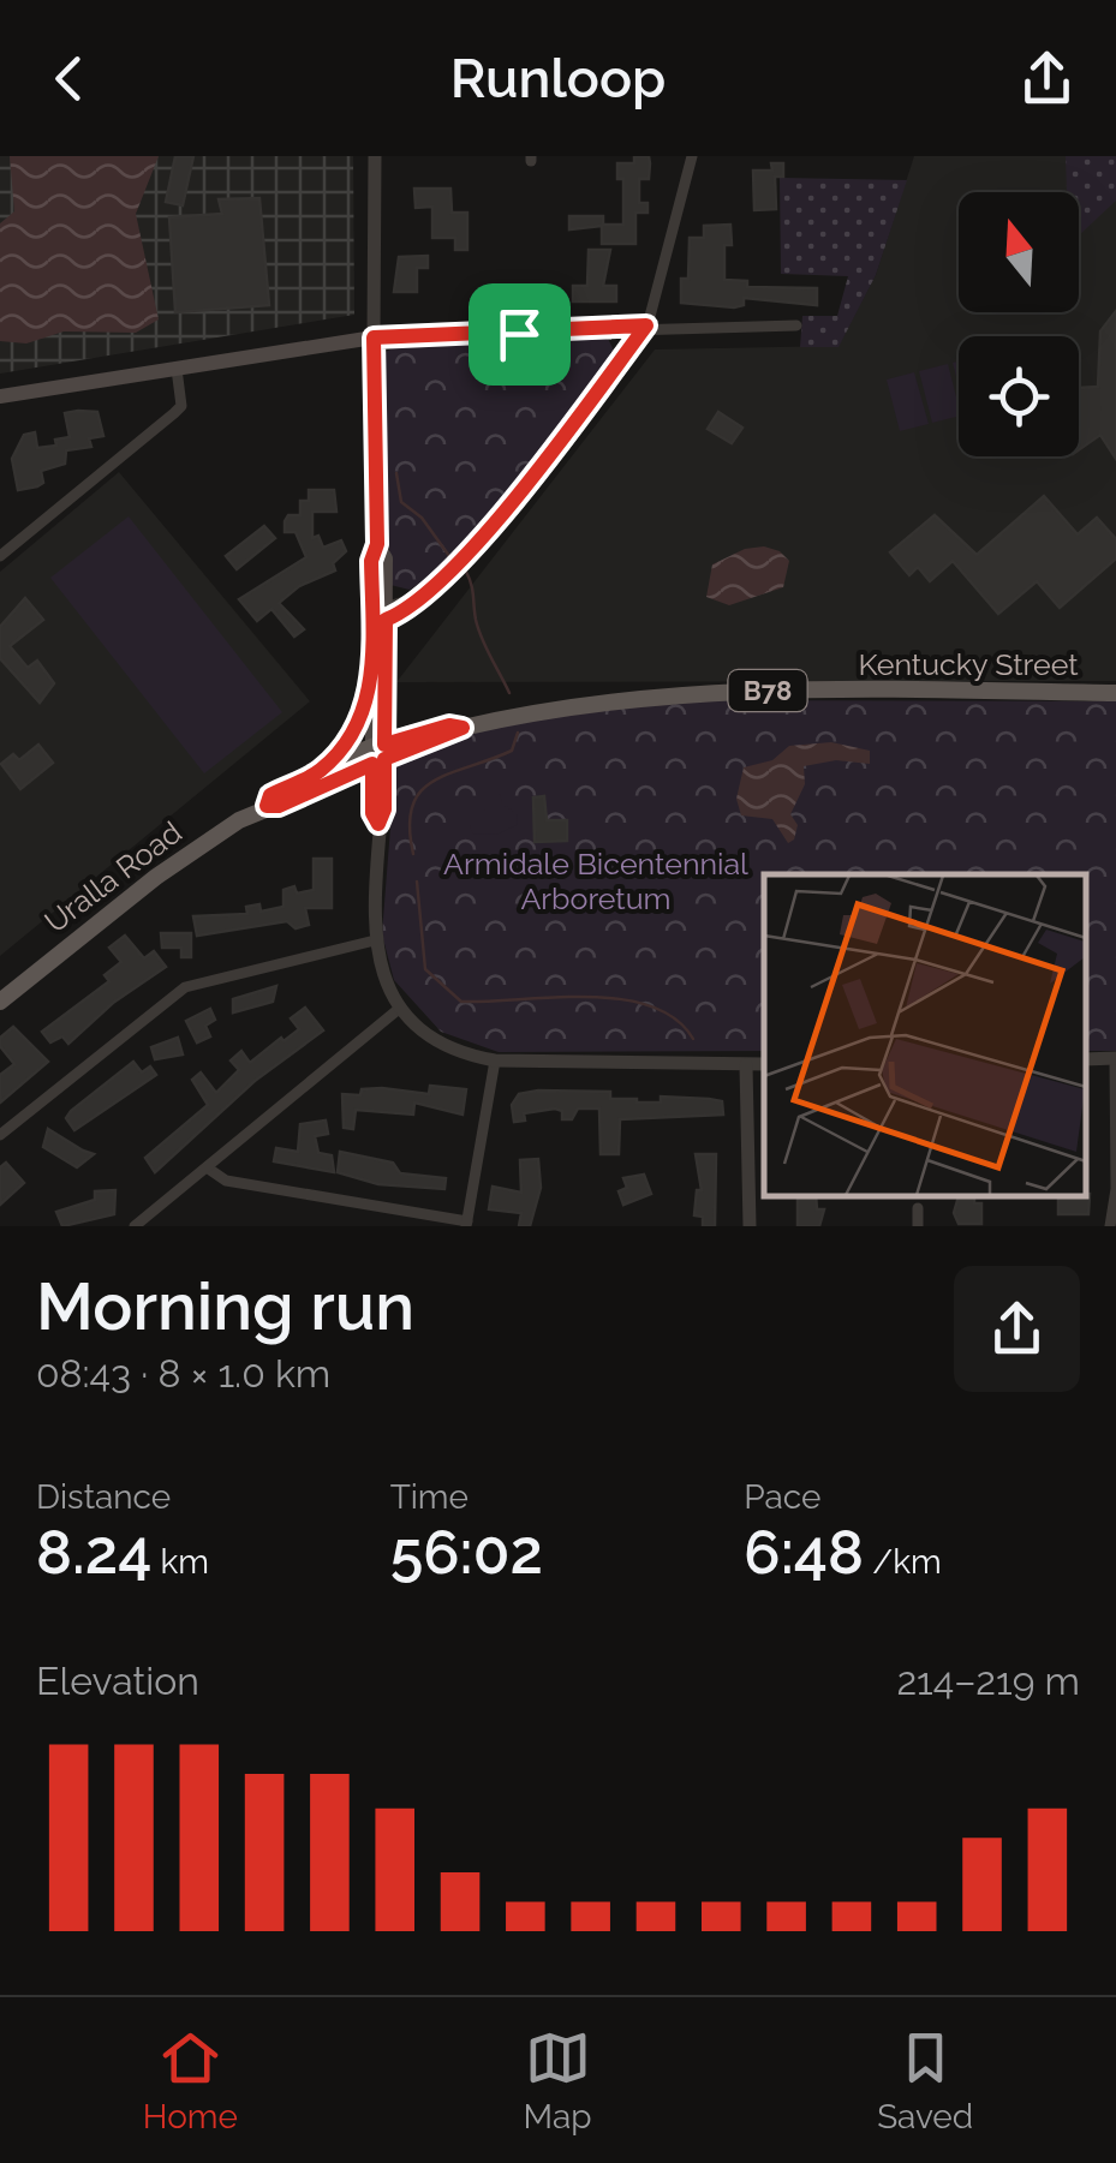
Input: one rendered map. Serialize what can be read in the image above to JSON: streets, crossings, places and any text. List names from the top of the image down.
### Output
{
  "streets": {
    "main road": ["Kentucky Street", "B78", "Uralla Road"]
  },
  "crossings": [
    ["Kentucky Street", "Uralla Road"]
  ],
  "parks": ["Armidale Bicentennial Arboretum"],
  "north": "top",
  "page": {
    "header": "Runloop",
    "heading": ["Morning run", "08:43 · 8 × 1.0 km"],
    "stats": [
      ["Distance", "8.24 km"],
      ["Time", "56:02"],
      ["Pace", "6:48 /km"]
    ],
    "chart": ["Elevation", "214–219 m"],
    "tabs": ["Home", "Map", "Saved"]
  }
}
